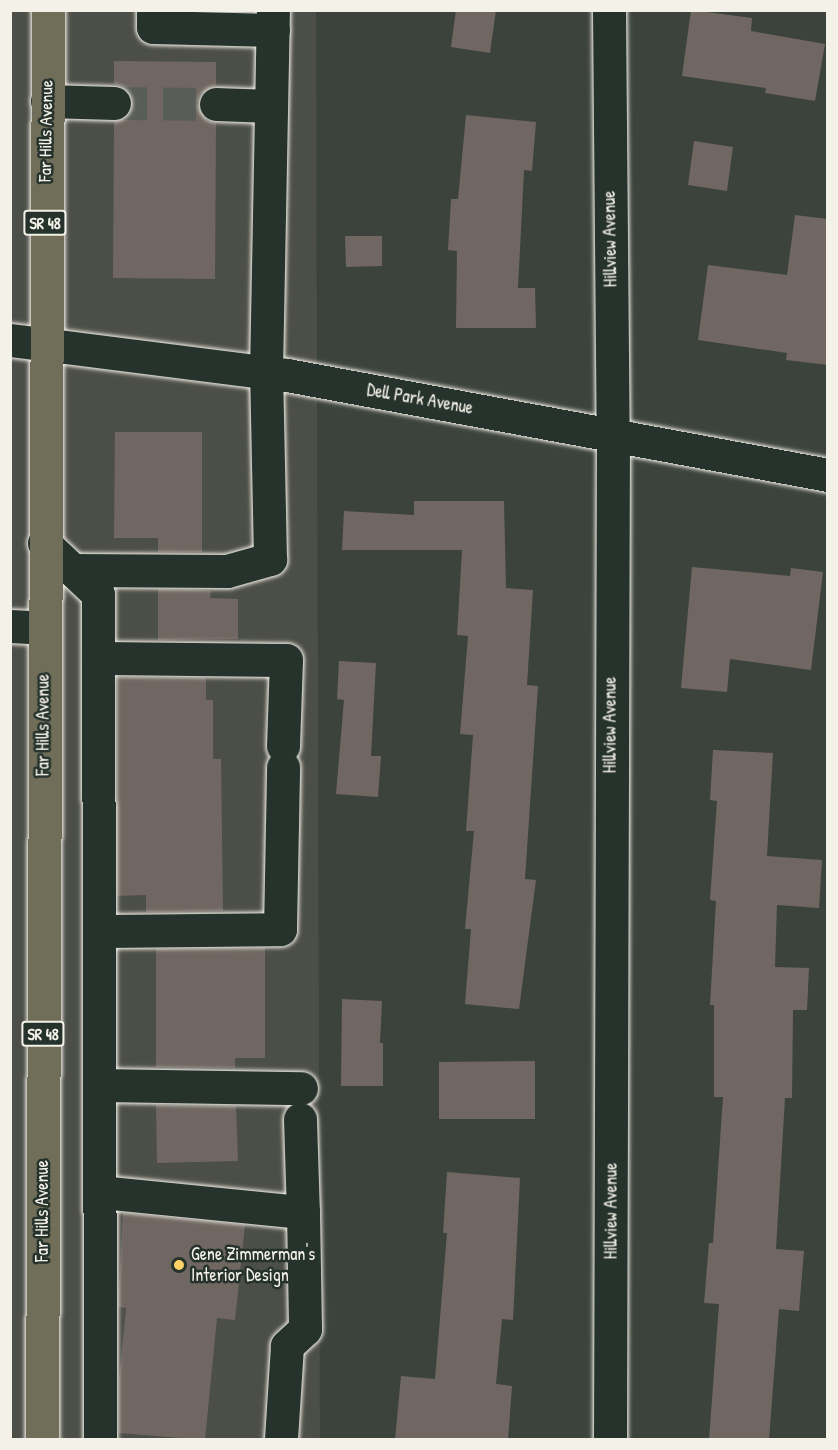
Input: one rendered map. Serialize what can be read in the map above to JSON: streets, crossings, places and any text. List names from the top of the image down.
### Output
{
  "streets": {
    "main road": ["Far Hills Avenue", "SR 48"],
    "street": ["Hillview Avenue", "Dell Park Avenue"]
  },
  "crossings": [
    ["Far Hills Avenue", "Dell Park Avenue"],
    ["Hillview Avenue", "Dell Park Avenue"]
  ],
  "places": ["Gene Zimmerman's Interior Design"]
}
